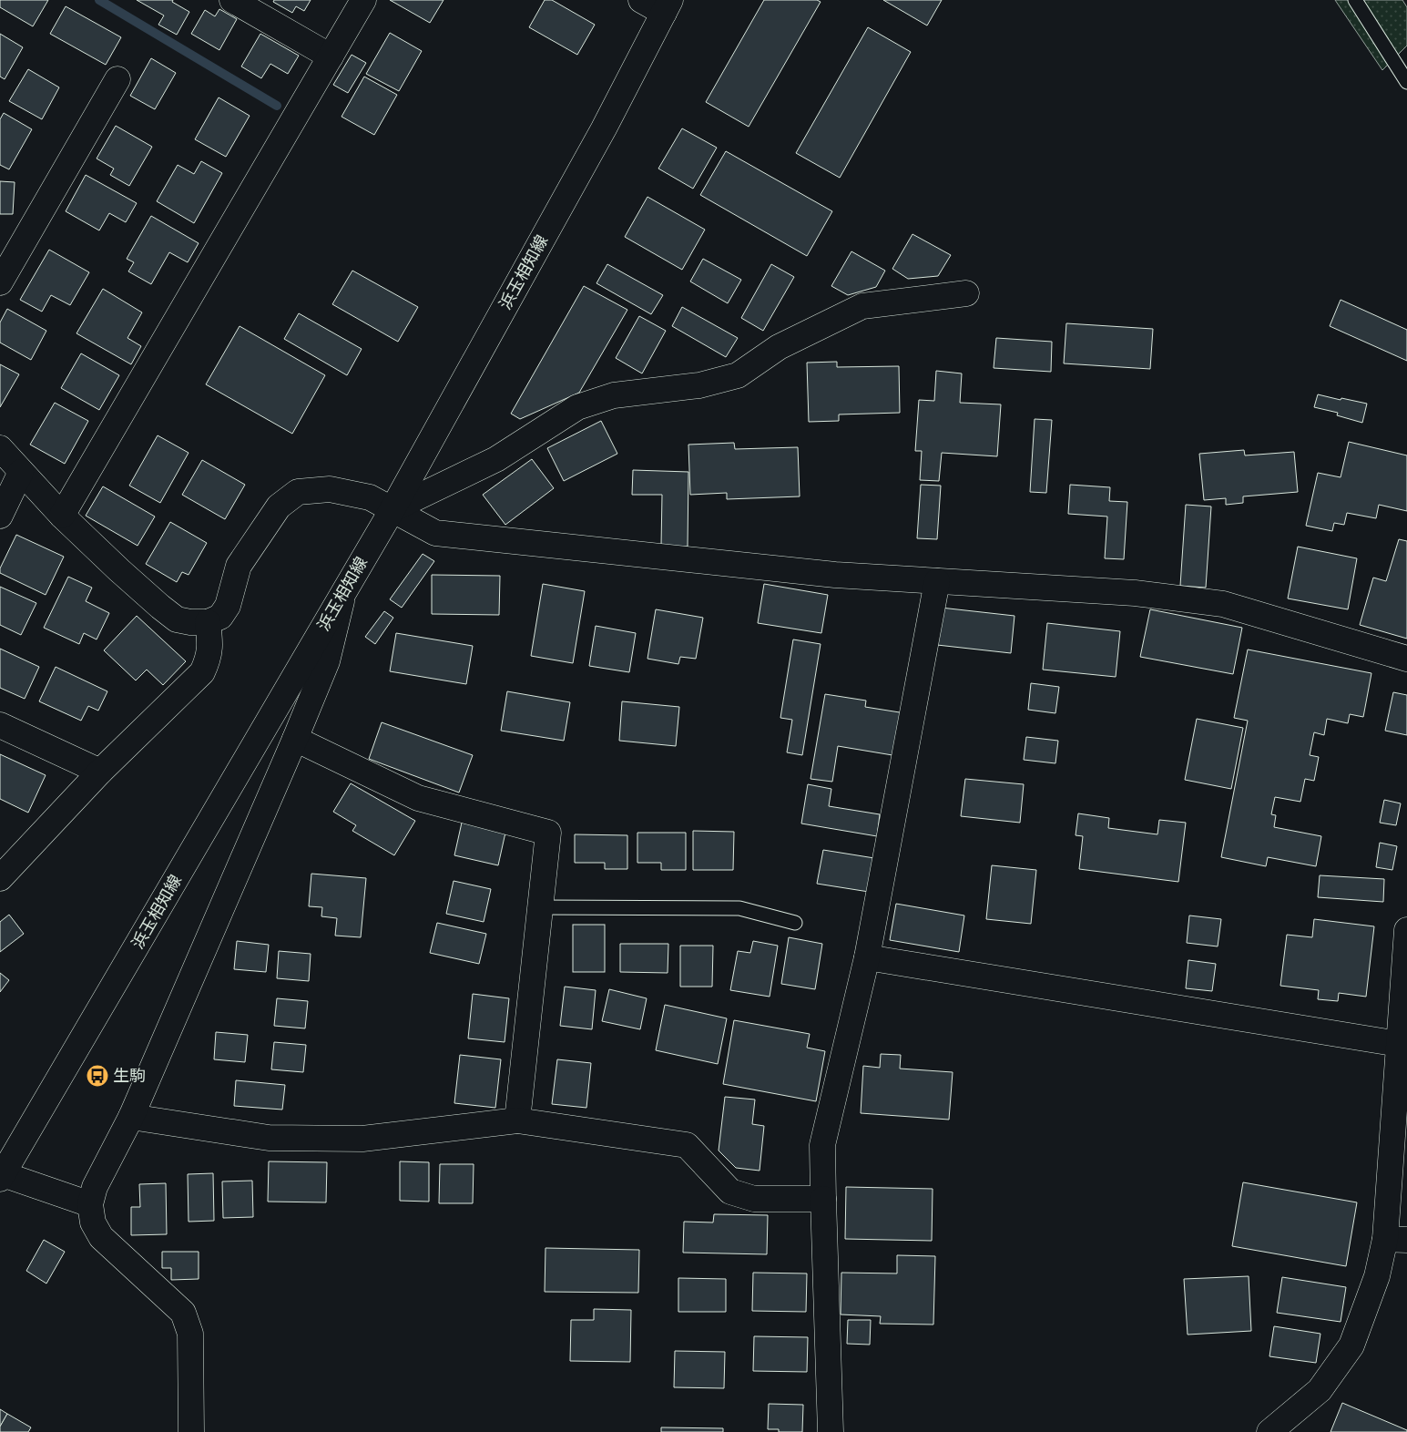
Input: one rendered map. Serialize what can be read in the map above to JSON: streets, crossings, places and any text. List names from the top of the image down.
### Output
{
  "streets": {
    "street": ["浜玉相知線"]
  },
  "places": {
    "bus stop": ["生駒"]
  }
}
